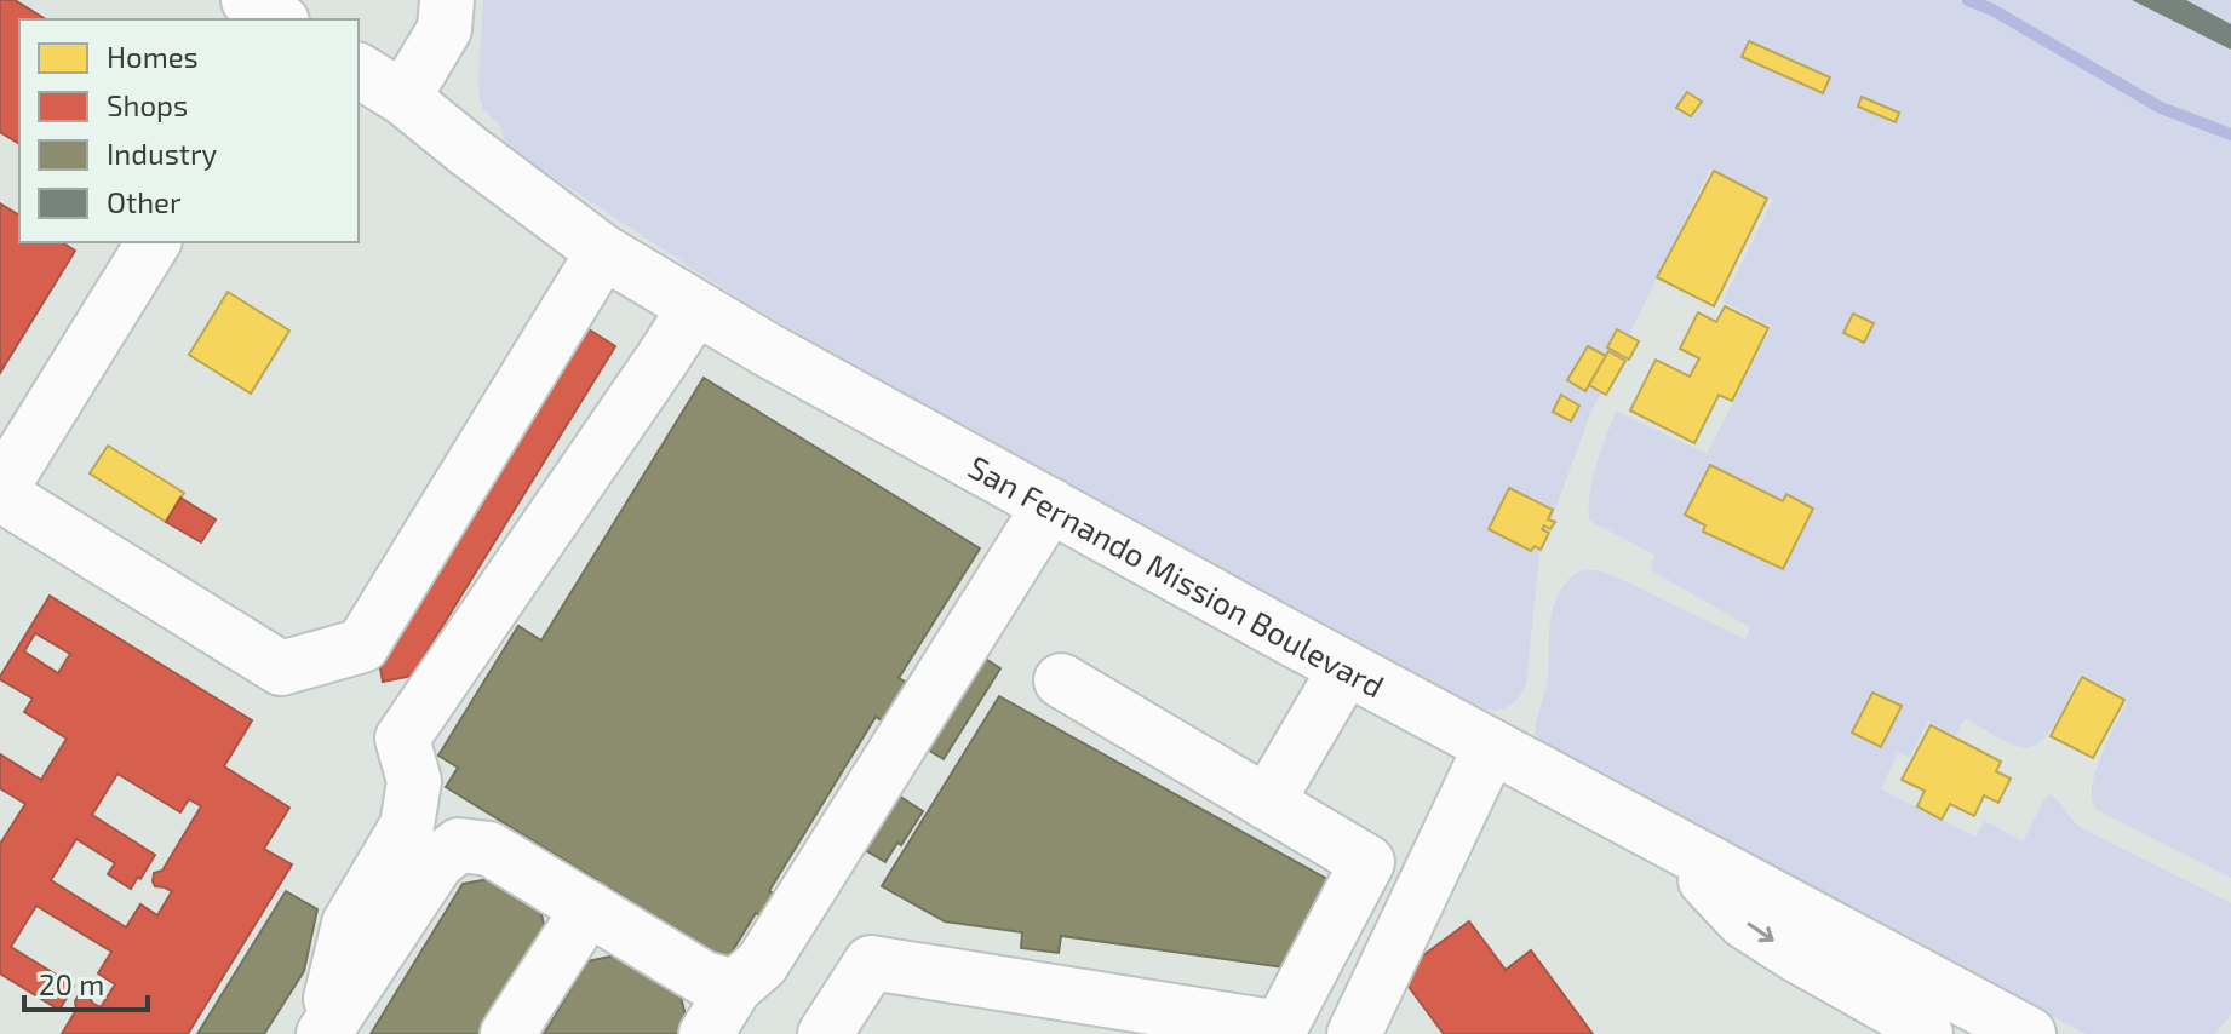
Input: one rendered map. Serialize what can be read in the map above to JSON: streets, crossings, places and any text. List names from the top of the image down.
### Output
{
  "streets": {
    "main road": ["San Fernando Mission Boulevard"]
  },
  "legend": [
    "Homes",
    "Shops",
    "Industry",
    "Other"
  ],
  "scale_bar": "20 m"
}
